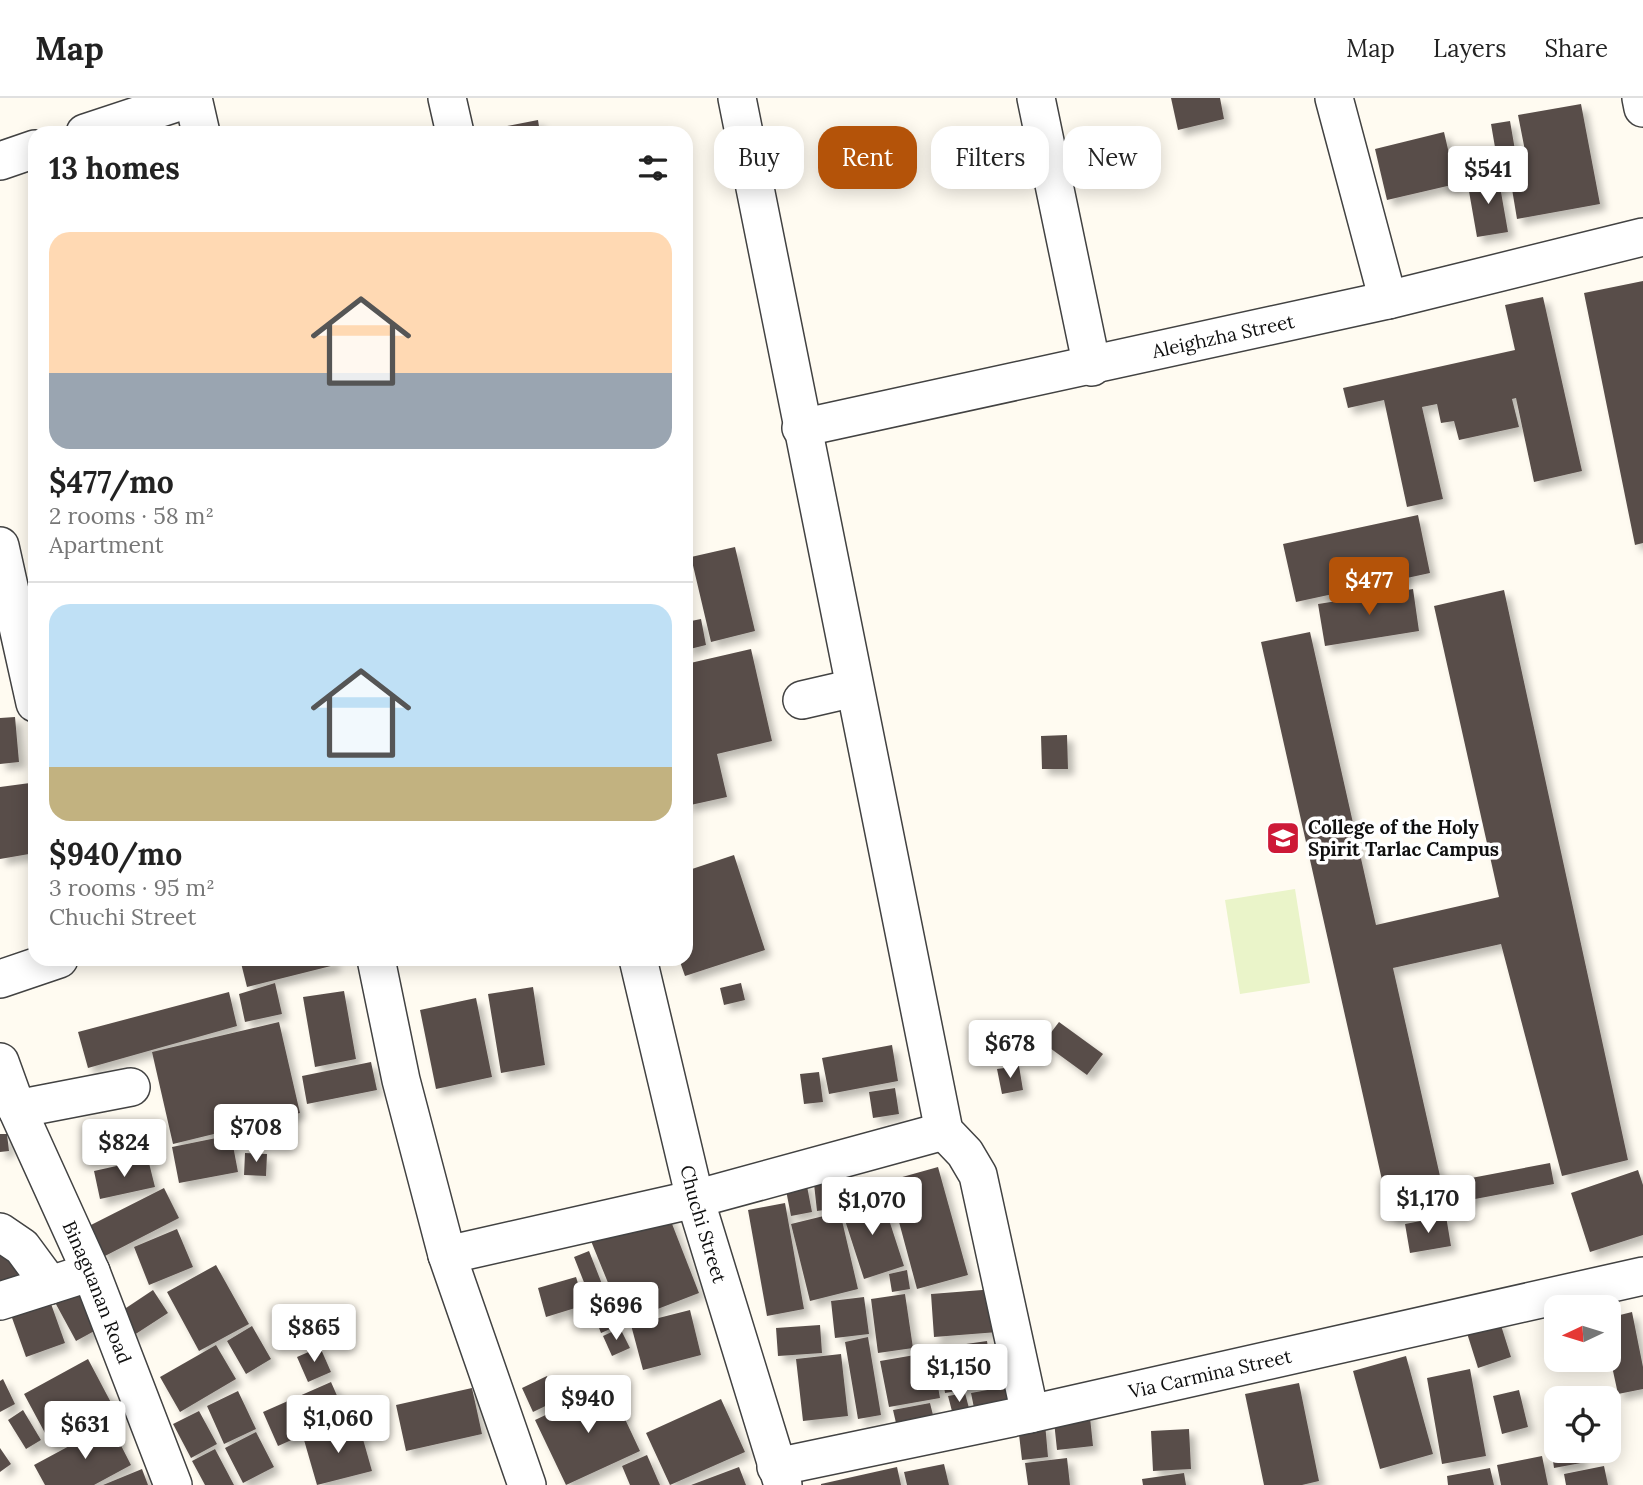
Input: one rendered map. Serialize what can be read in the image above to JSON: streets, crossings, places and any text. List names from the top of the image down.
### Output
{
  "streets": {
    "street": [
      "Aleighzha Street",
      "Chuchi Street",
      "Binaguanan Road",
      "Via Carmina Street"
    ]
  },
  "crossings": [
    ["Chuchi Street", "Via Carmina Street"]
  ],
  "places": {
    "school or university": ["College of the Holy Spirit Tarlac Campus"]
  },
  "north": "left",
  "page": {
    "header": "Map",
    "nav": ["Map", "Layers", "Share"],
    "chip": [
      "Buy",
      "Rent",
      "Filters",
      "New"
    ],
    "heading": "13 homes",
    "price": [
      "$541",
      "$477",
      "$678",
      "$708",
      "$824",
      "$1,170",
      "$1,070",
      "$696",
      "$865",
      "$1,150",
      "$940",
      "$1,060",
      "$631"
    ],
    "list": [
      {
        "name": "$477/mo",
        "note": "2 rooms · 58 m² · Apartment"
      },
      {
        "name": "$940/mo",
        "note": "3 rooms · 95 m² · Chuchi Street"
      }
    ]
  }
}
